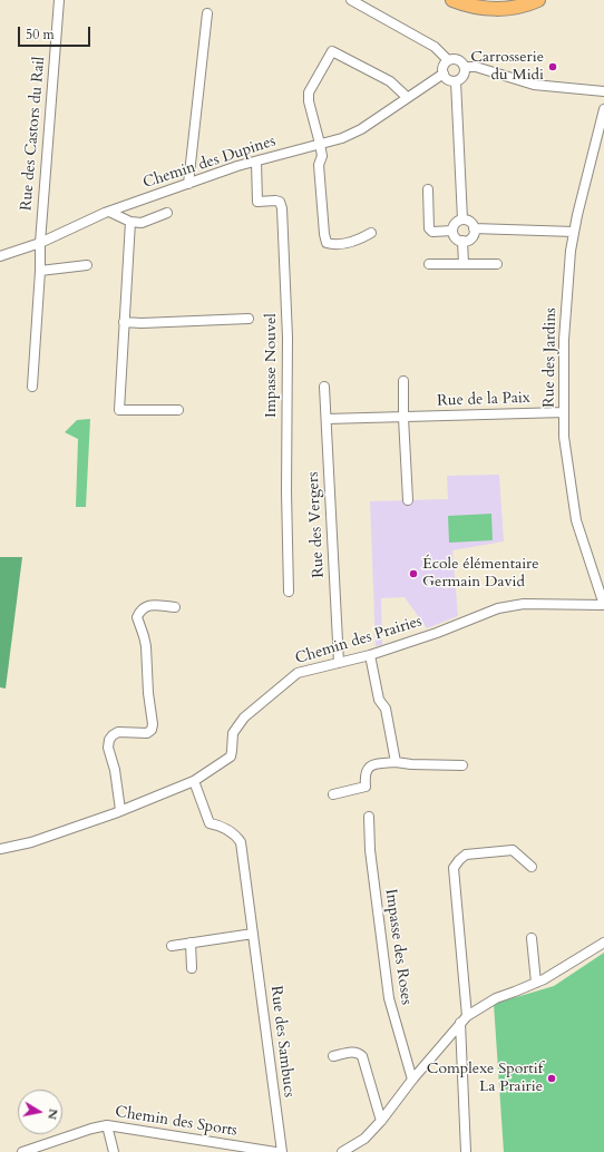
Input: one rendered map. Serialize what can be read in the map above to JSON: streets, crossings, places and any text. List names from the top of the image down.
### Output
{
  "streets": {
    "street": [
      "Rue des Castors du Rail",
      "Chemin des Dupines",
      "Rue des Jardins",
      "Impasse Nouvel",
      "Rue de la Paix",
      "Rue des Vergers",
      "Chemin des Prairies",
      "Impasse des Roses",
      "Rue des Sambucs",
      "Chemin des Sports"
    ]
  },
  "crossings": [
    ["Rue des Castors du Rail", "Chemin des Dupines"],
    ["Chemin des Dupines", "Impasse Nouvel"],
    ["Rue des Jardins", "Rue de la Paix"],
    ["Rue des Jardins", "Chemin des Prairies"],
    ["Rue de la Paix", "Rue des Vergers"],
    ["Rue des Vergers", "Chemin des Prairies"],
    ["Chemin des Prairies", "Rue des Sambucs"]
  ],
  "places": ["Carrosserie du Midi", "École élémentaire Germain David", "Complexe Sportif La Prairie"],
  "scale_bar": "50 m",
  "north": "right"
}
